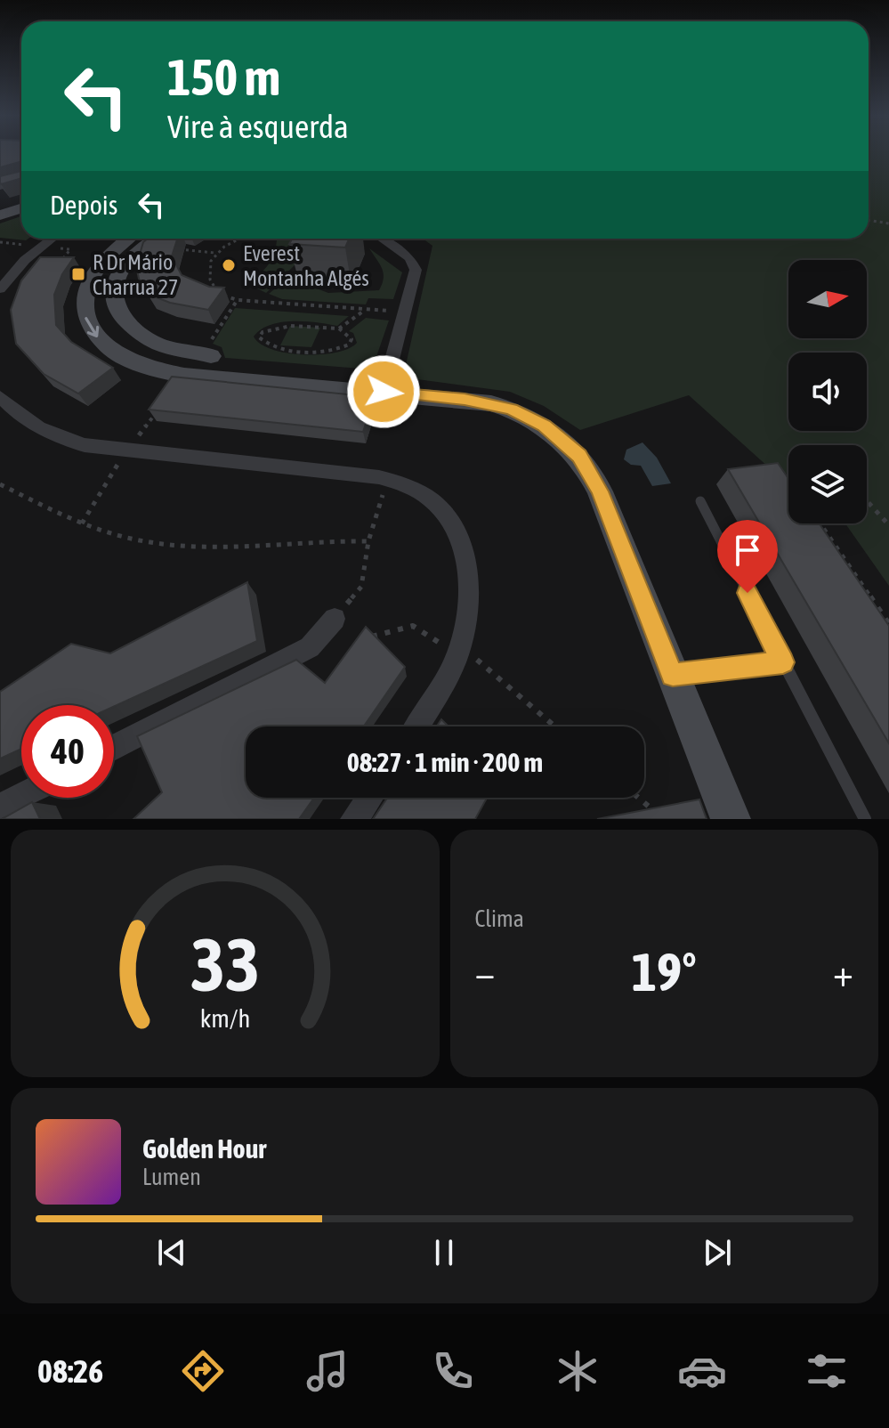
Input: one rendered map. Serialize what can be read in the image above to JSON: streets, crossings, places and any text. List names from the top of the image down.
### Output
{
  "places": {
    "other": ["Everest Montanha Algés"],
    "transit": ["R Dr Mário Charrua 27"]
  },
  "north": "right",
  "page": {
    "turn": ["150 m", "Vire à esquerda"],
    "then": "Depois",
    "limit": "40",
    "trip": "08:27 · 1 min · 200 m",
    "tile": "Clima",
    "heat": ["−", "19°", "+"],
    "song": ["Golden Hour", "Lumen"],
    "tabs": "08:26",
    "gauge": ["33", "km/h"]
  }
}
